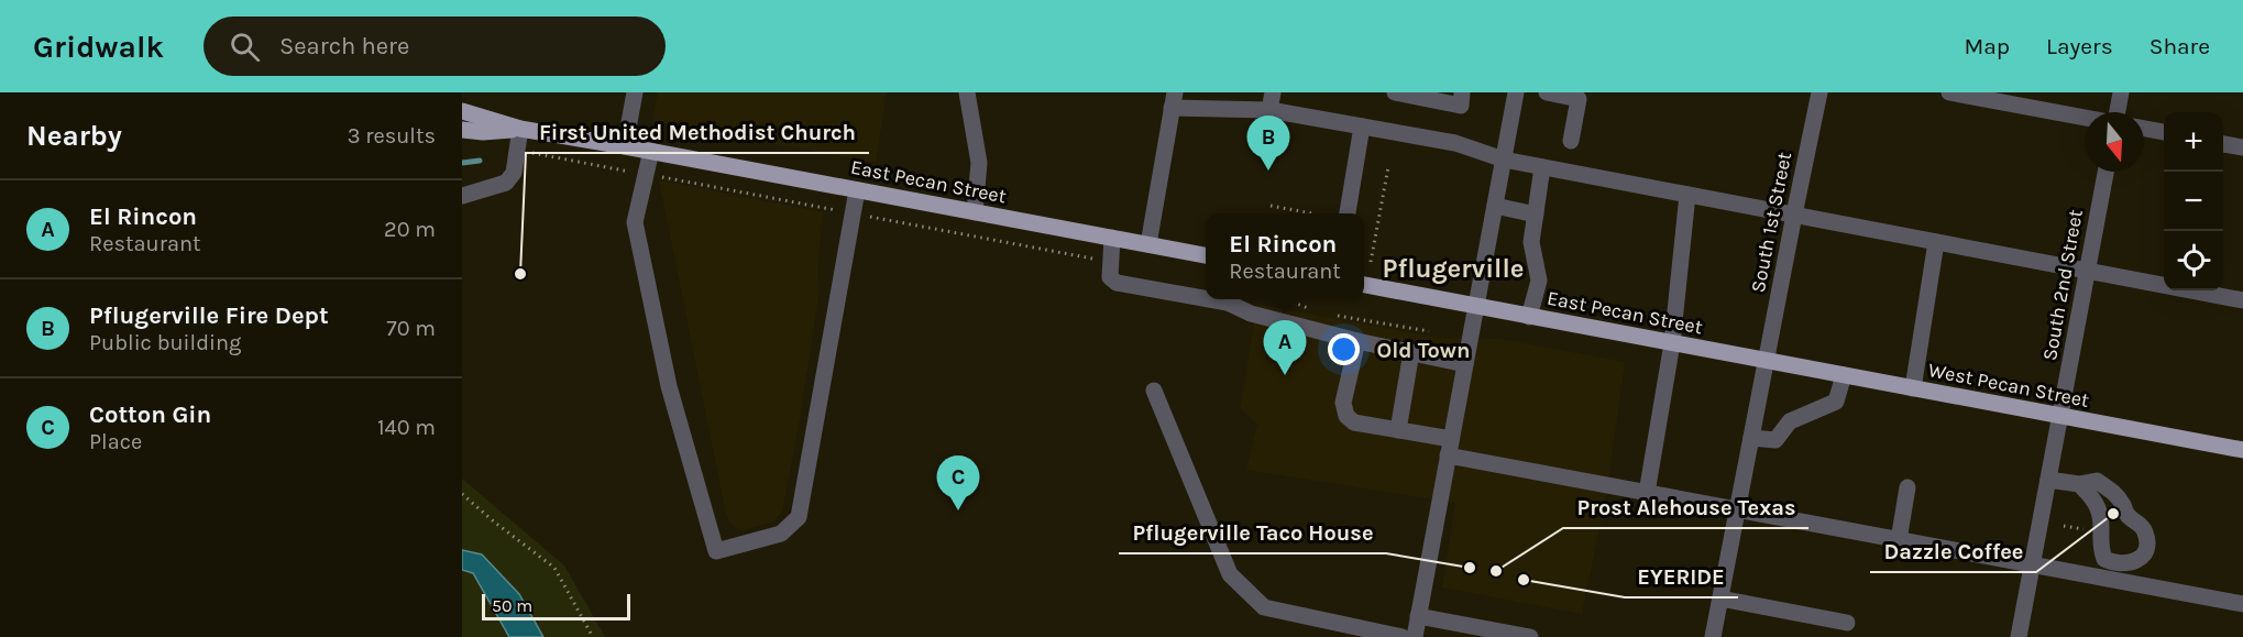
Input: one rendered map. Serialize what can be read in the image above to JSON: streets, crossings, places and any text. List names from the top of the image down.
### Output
{
  "streets": {
    "main road": ["East Pecan Street", "West Pecan Street"],
    "street": ["South 1st Street", "South 2nd Street"]
  },
  "crossings": [
    ["East Pecan Street", "South 1st Street"],
    ["East Pecan Street", "West Pecan Street"],
    ["South 1st Street", "West Pecan Street"],
    ["South 2nd Street", "West Pecan Street"]
  ],
  "districts": ["Pflugerville", "Old Town"],
  "places": [
    "First United Methodist Church",
    "Dazzle Coffee",
    "Pflugerville Taco House",
    "Prost Alehouse Texas",
    "EYERIDE"
  ],
  "scale_bar": "50 m",
  "north": "bottom",
  "page": {
    "header": "Gridwalk",
    "search": "Search here",
    "nav": ["Map", "Layers", "Share"],
    "heading": ["Nearby", "3 results"],
    "map_buttons": ["+", "−"],
    "pins": ["B", "A", "C"],
    "list": [
      {
        "mark": "A",
        "name": "El Rincon",
        "note": "Restaurant",
        "value": "20 m"
      },
      {
        "mark": "B",
        "name": "Pflugerville Fire Dept",
        "note": "Public building",
        "value": "70 m"
      },
      {
        "mark": "C",
        "name": "Cotton Gin",
        "note": "Place",
        "value": "140 m"
      }
    ],
    "popup": ["El Rincon", "Restaurant"],
    "scale": "50 m"
  }
}
